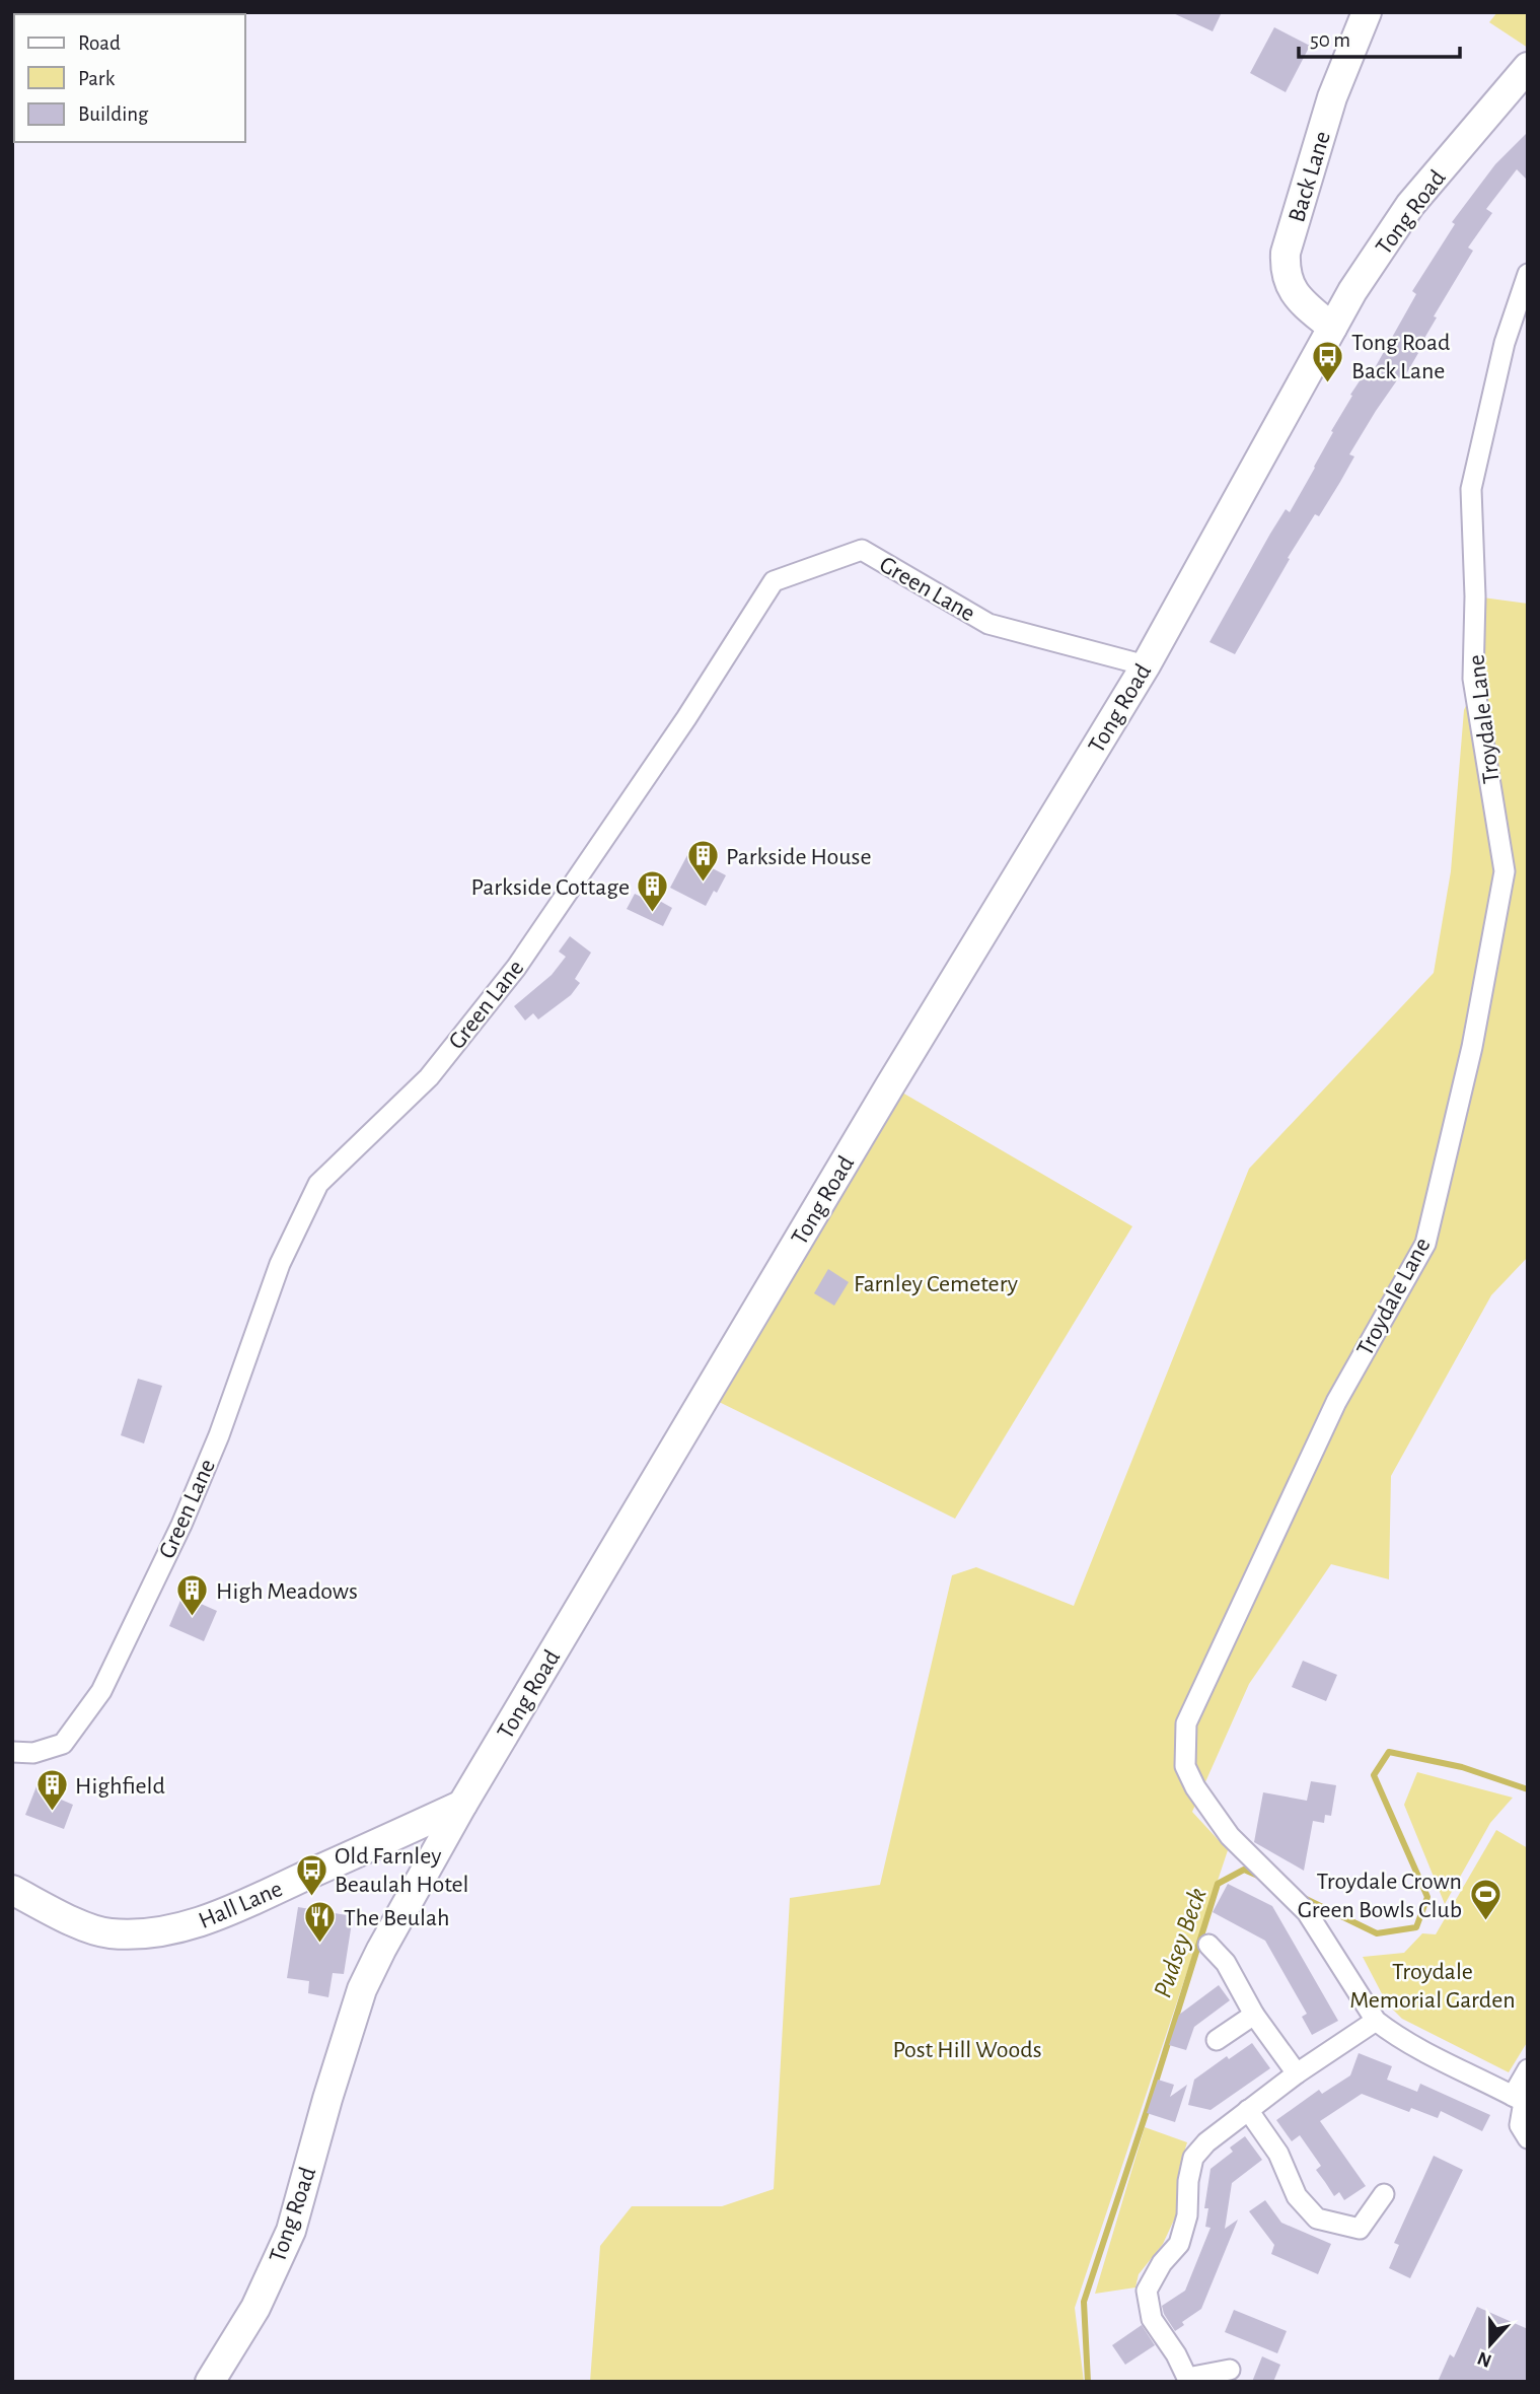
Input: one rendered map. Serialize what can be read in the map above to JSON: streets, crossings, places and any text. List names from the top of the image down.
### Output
{
  "streets": {
    "street": [
      "Back Lane",
      "Tong Road",
      "Green Lane",
      "Troydale Lane",
      "Hall Lane"
    ]
  },
  "crossings": [
    ["Back Lane", "Tong Road"],
    ["Tong Road", "Green Lane"],
    ["Tong Road", "Hall Lane"]
  ],
  "water": ["Pudsey Beck"],
  "parks": ["Farnley Cemetery", "Troydale Memorial Garden", "Post Hill Woods"],
  "places": {
    "bus stop": ["Tong Road Back Lane", "Old Farnley Beaulah Hotel"],
    "building": [
      "Parkside House",
      "Parkside Cottage",
      "High Meadows",
      "Highfield"
    ],
    "sports": ["Troydale Crown Green Bowls Club"],
    "restaurant": ["The Beulah"]
  },
  "legend": ["Road", "Park", "Building"],
  "scale_bar": "50 m",
  "north": "bottom"
}
